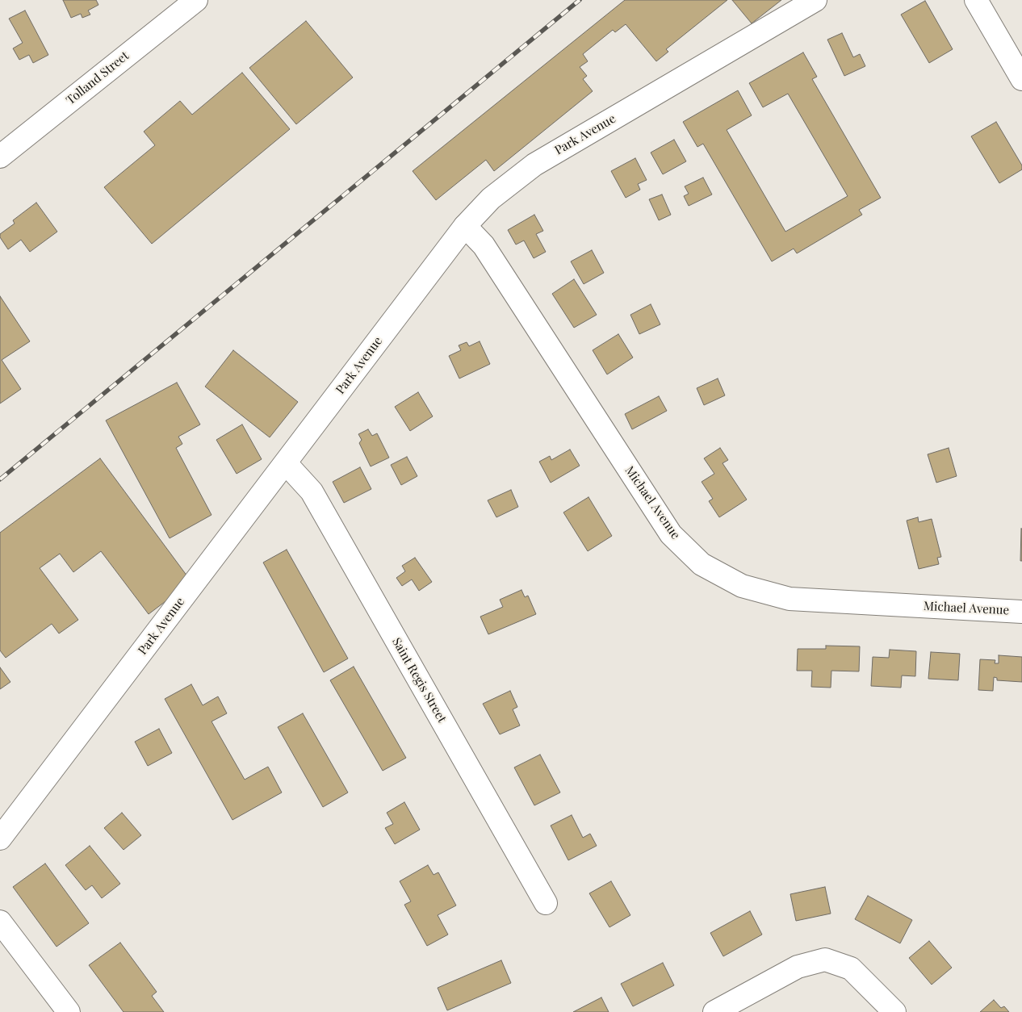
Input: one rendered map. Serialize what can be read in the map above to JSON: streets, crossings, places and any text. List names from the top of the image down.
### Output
{
  "streets": {
    "street": [
      "Tolland Street",
      "Park Avenue",
      "Michael Avenue",
      "Saint Regis Street"
    ]
  },
  "crossings": [
    ["Park Avenue", "Michael Avenue"],
    ["Park Avenue", "Saint Regis Street"]
  ]
}
